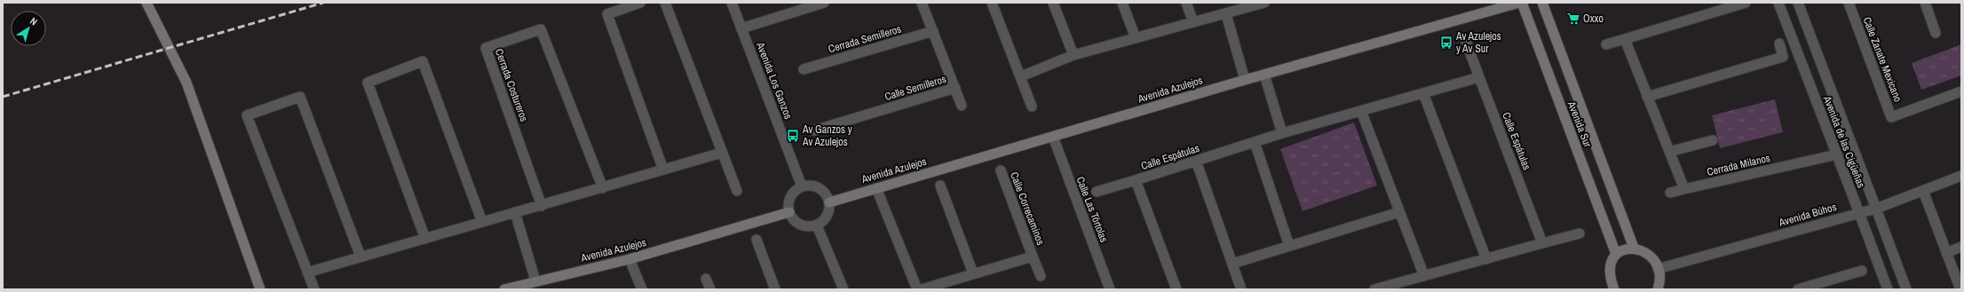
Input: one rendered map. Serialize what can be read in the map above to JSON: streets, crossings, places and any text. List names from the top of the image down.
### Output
{
  "streets": {
    "main road": ["Avenida Azulejos", "Avenida Sur"],
    "street": [
      "Cerrada Semilleros",
      "Calle Zanate Mexicano",
      "Avenida Los Ganzos",
      "Cerrada Costureros",
      "Calle Semilleros",
      "Calle Espátulas",
      "Avenida de las Cigüeñas",
      "Cerrada Milanos",
      "Calle Correcaminos",
      "Calle Las Tórtolas",
      "Avenida Búhos"
    ]
  },
  "crossings": [
    ["Cerrada Semilleros", "Calle Semilleros"],
    ["Avenida Los Ganzos", "Avenida Azulejos"],
    ["Avenida Azulejos", "Calle Las Tórtolas"],
    ["Avenida de las Cigüeñas", "Cerrada Milanos"],
    ["Avenida de las Cigüeñas", "Avenida Búhos"]
  ],
  "places": {
    "supermarket": ["Oxxo"],
    "bus stop": ["Av Azulejos y Av Sur", "Av Ganzos y Av Azulejos"]
  },
  "north": "top right"
}
